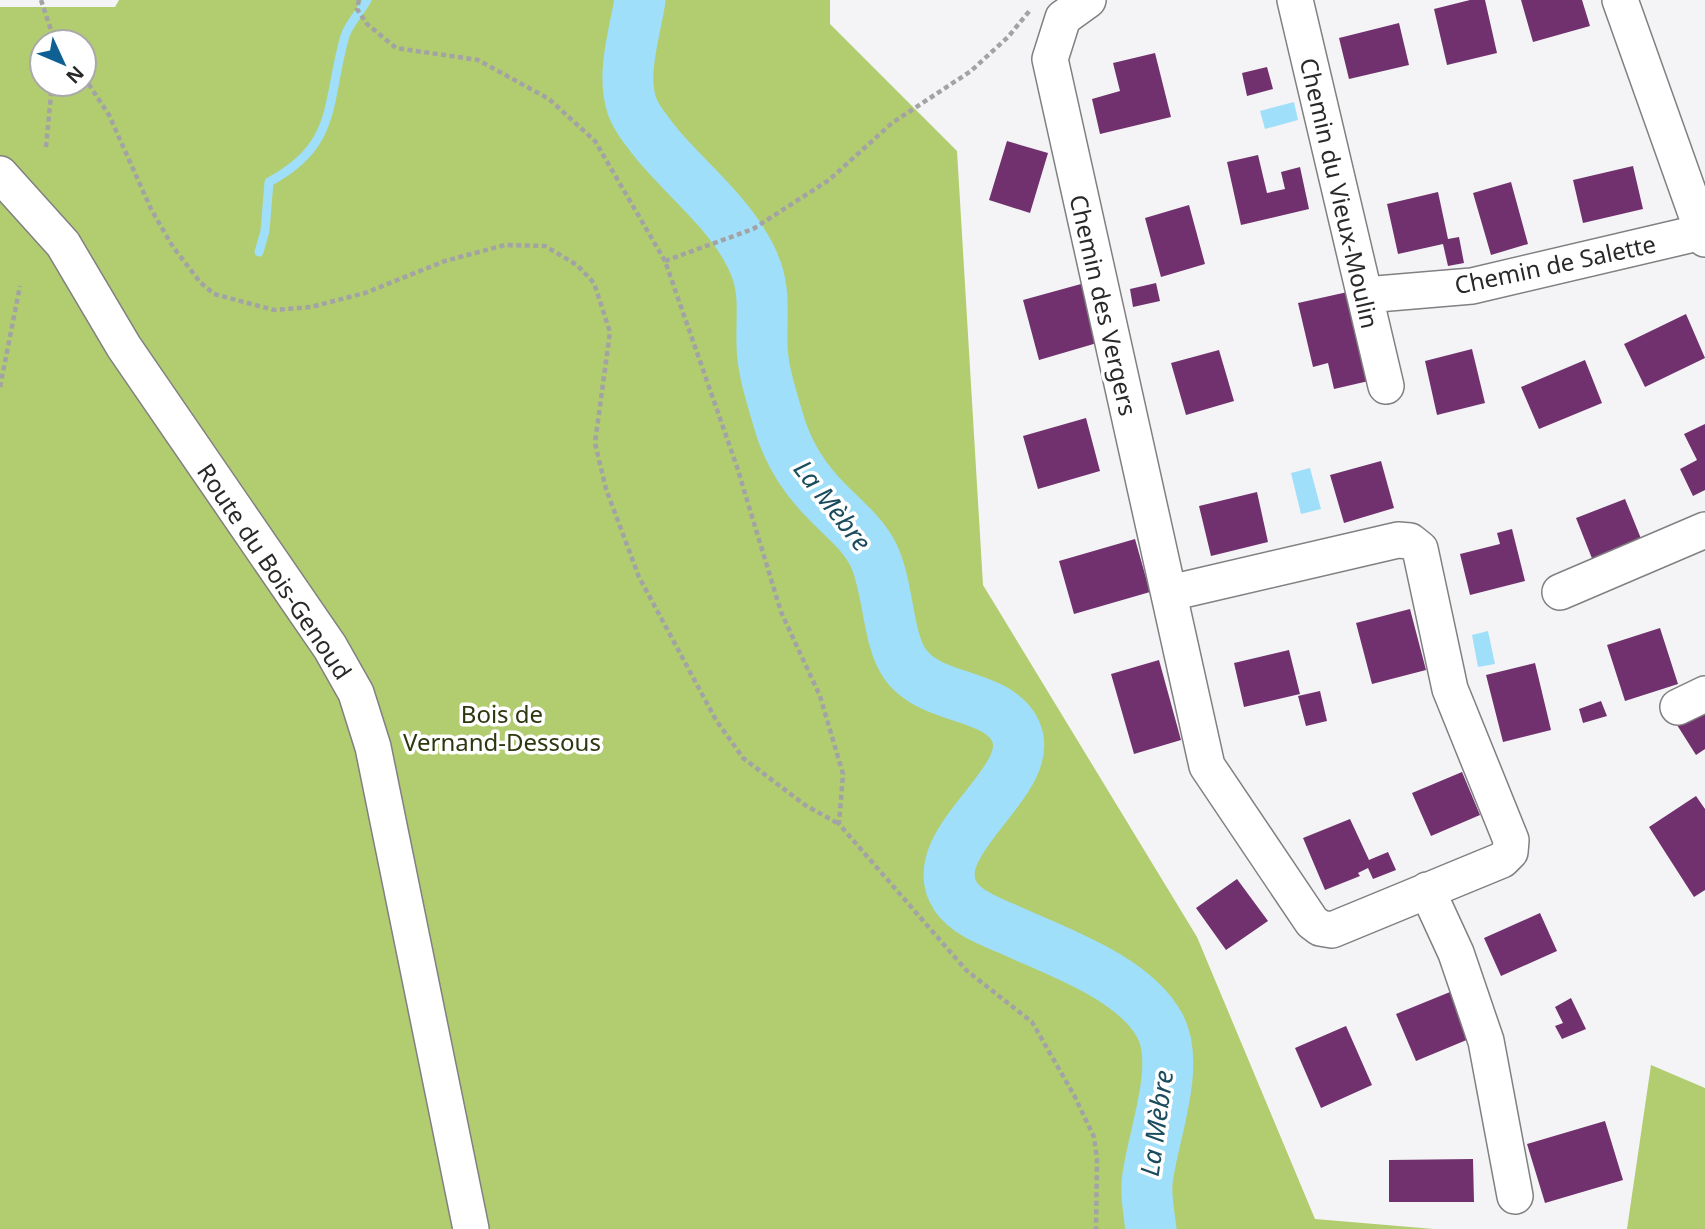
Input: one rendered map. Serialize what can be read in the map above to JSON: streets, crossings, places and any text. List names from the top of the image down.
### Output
{
  "streets": {
    "street": [
      "Chemin du Vieux-Moulin",
      "Chemin de Salette",
      "Chemin des Vergers",
      "Route du Bois-Genoud"
    ]
  },
  "crossings": [
    ["Chemin du Vieux-Moulin", "Chemin de Salette"]
  ],
  "water": ["La Mèbre"],
  "parks": ["Bois de Vernand-Dessous"],
  "north": "bottom right"
}
